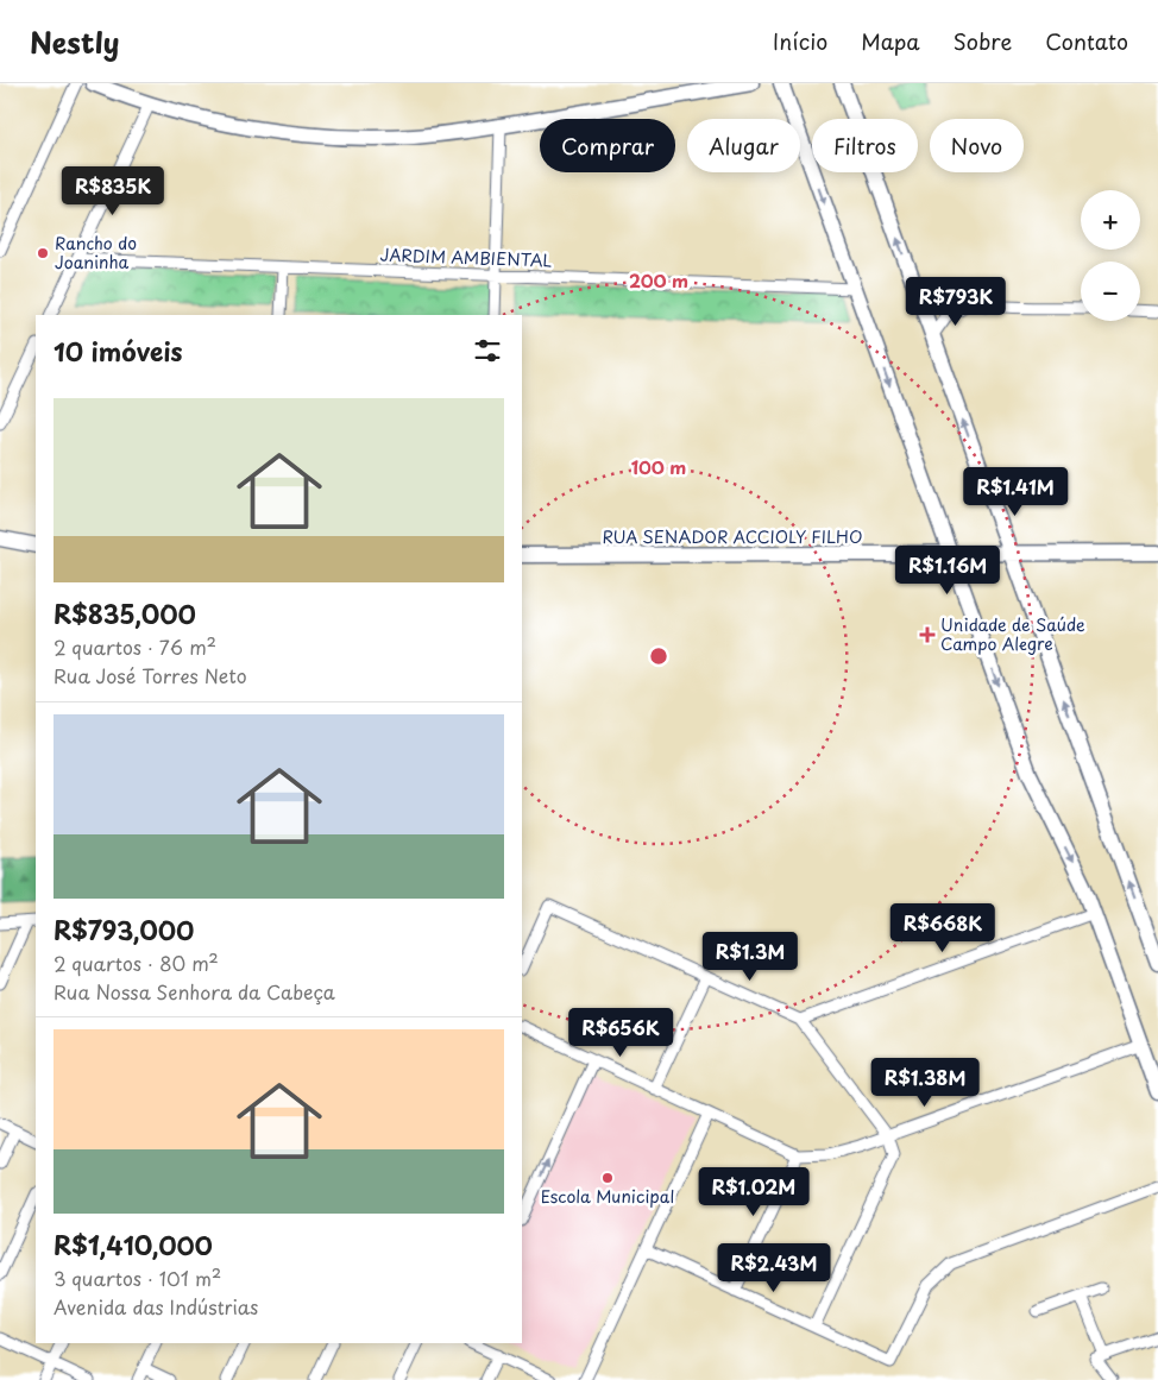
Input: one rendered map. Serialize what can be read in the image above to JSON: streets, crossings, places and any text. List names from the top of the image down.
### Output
{
  "streets": {
    "main road": ["RUA SENADOR ACCIOLY FILHO"],
    "street": ["JARDIM AMBIENTAL"]
  },
  "places": {
    "other": ["Rancho do Joaninha", "Escola Municipal"],
    "health": ["Unidade de Saúde Campo Alegre"]
  },
  "page": {
    "header": "Nestly",
    "nav": [
      "Início",
      "Mapa",
      "Sobre",
      "Contato"
    ],
    "chip": [
      "Comprar",
      "Alugar",
      "Filtros",
      "Novo"
    ],
    "price": [
      "R$835K",
      "R$793K",
      "R$1.41M",
      "R$1.16M",
      "R$668K",
      "R$1.3M",
      "R$656K",
      "R$1.38M",
      "R$1.02M",
      "R$2.43M"
    ],
    "map_buttons": ["+", "−"],
    "heading": "10 imóveis",
    "list": [
      {
        "name": "R$835,000",
        "note": "2 quartos · 76 m² · Rua José Torres Neto"
      },
      {
        "name": "R$793,000",
        "note": "2 quartos · 80 m² · Rua Nossa Senhora da Cabeça"
      },
      {
        "name": "R$1,410,000",
        "note": "3 quartos · 101 m² · Avenida das Indústrias"
      }
    ]
  },
  "rings": ["200 m", "100 m"]
}
